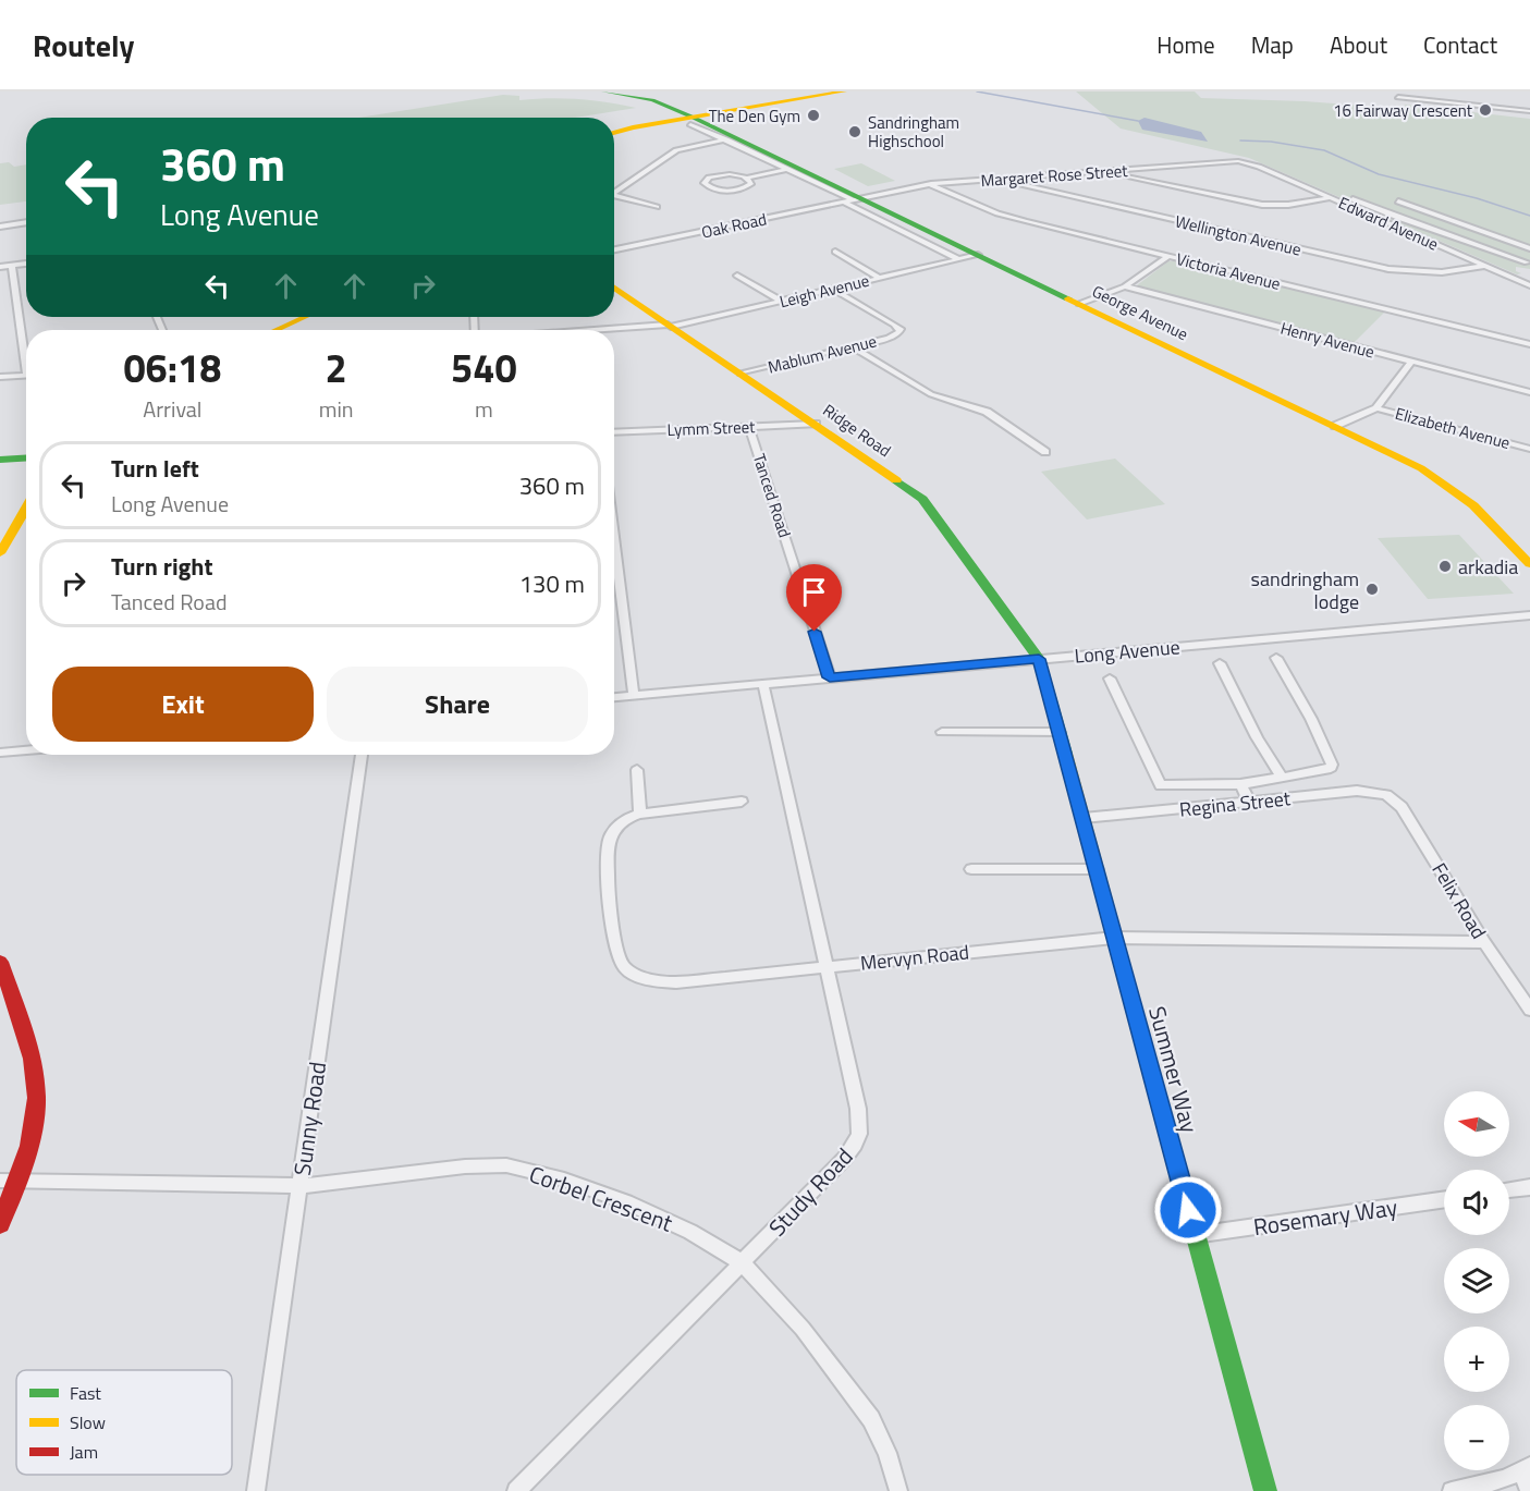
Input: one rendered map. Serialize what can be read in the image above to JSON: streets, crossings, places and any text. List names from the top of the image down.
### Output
{
  "streets": {
    "main road": ["George Avenue", "Ridge Road", "Summer Way"],
    "street": [
      "Margaret Rose Street",
      "Edward Avenue",
      "Oak Road",
      "Wellington Avenue",
      "Victoria Avenue",
      "Leigh Avenue",
      "Henry Avenue",
      "Mablum Avenue",
      "Lymm Street",
      "Elizabeth Avenue",
      "Tanced Road",
      "Long Avenue",
      "Regina Street",
      "Felix Road",
      "Mervyn Road",
      "Sunny Road",
      "Study Road",
      "Corbel Crescent",
      "Rosemary Way"
    ]
  },
  "crossings": [
    ["Margaret Rose Street", "Edward Avenue"],
    ["Margaret Rose Street", "Oak Road"],
    ["Margaret Rose Street", "Wellington Avenue"],
    ["Margaret Rose Street", "Victoria Avenue"],
    ["Margaret Rose Street", "George Avenue"],
    ["Edward Avenue", "Wellington Avenue"],
    ["Oak Road", "George Avenue"],
    ["Leigh Avenue", "George Avenue"],
    ["Leigh Avenue", "Mablum Avenue"],
    ["Leigh Avenue", "Ridge Road"],
    ["Mablum Avenue", "Ridge Road"],
    ["Lymm Street", "Ridge Road"],
    ["Lymm Street", "Tanced Road"],
    ["Ridge Road", "Long Avenue"],
    ["Ridge Road", "Summer Way"],
    ["Tanced Road", "Long Avenue"],
    ["Long Avenue", "Summer Way"],
    ["Long Avenue", "Study Road"],
    ["Regina Street", "Felix Road"],
    ["Regina Street", "Summer Way"],
    ["Felix Road", "Mervyn Road"],
    ["Mervyn Road", "Summer Way"],
    ["Mervyn Road", "Study Road"],
    ["Summer Way", "Rosemary Way"],
    ["Sunny Road", "Corbel Crescent"],
    ["Study Road", "Corbel Crescent"]
  ],
  "places": [
    "16 Fairway Crescent",
    "The Den Gym",
    "Sandringham Highschool",
    "arkadia",
    "sandringham lodge"
  ],
  "legend": ["Fast", "Slow", "Jam"],
  "north": "left",
  "page": {
    "header": "Routely",
    "nav": [
      "Home",
      "Map",
      "About",
      "Contact"
    ],
    "turn": ["360 m", "Long Avenue"],
    "eta": [
      "06:18",
      "Arrival",
      "2",
      "min",
      "540",
      "m"
    ],
    "list": [
      {
        "name": "Turn left",
        "note": "Long Avenue",
        "value": "360 m"
      },
      {
        "name": "Turn right",
        "note": "Tanced Road",
        "value": "130 m"
      }
    ],
    "buttons": ["Exit", "Share"],
    "map_buttons": ["+", "−"]
  }
}
